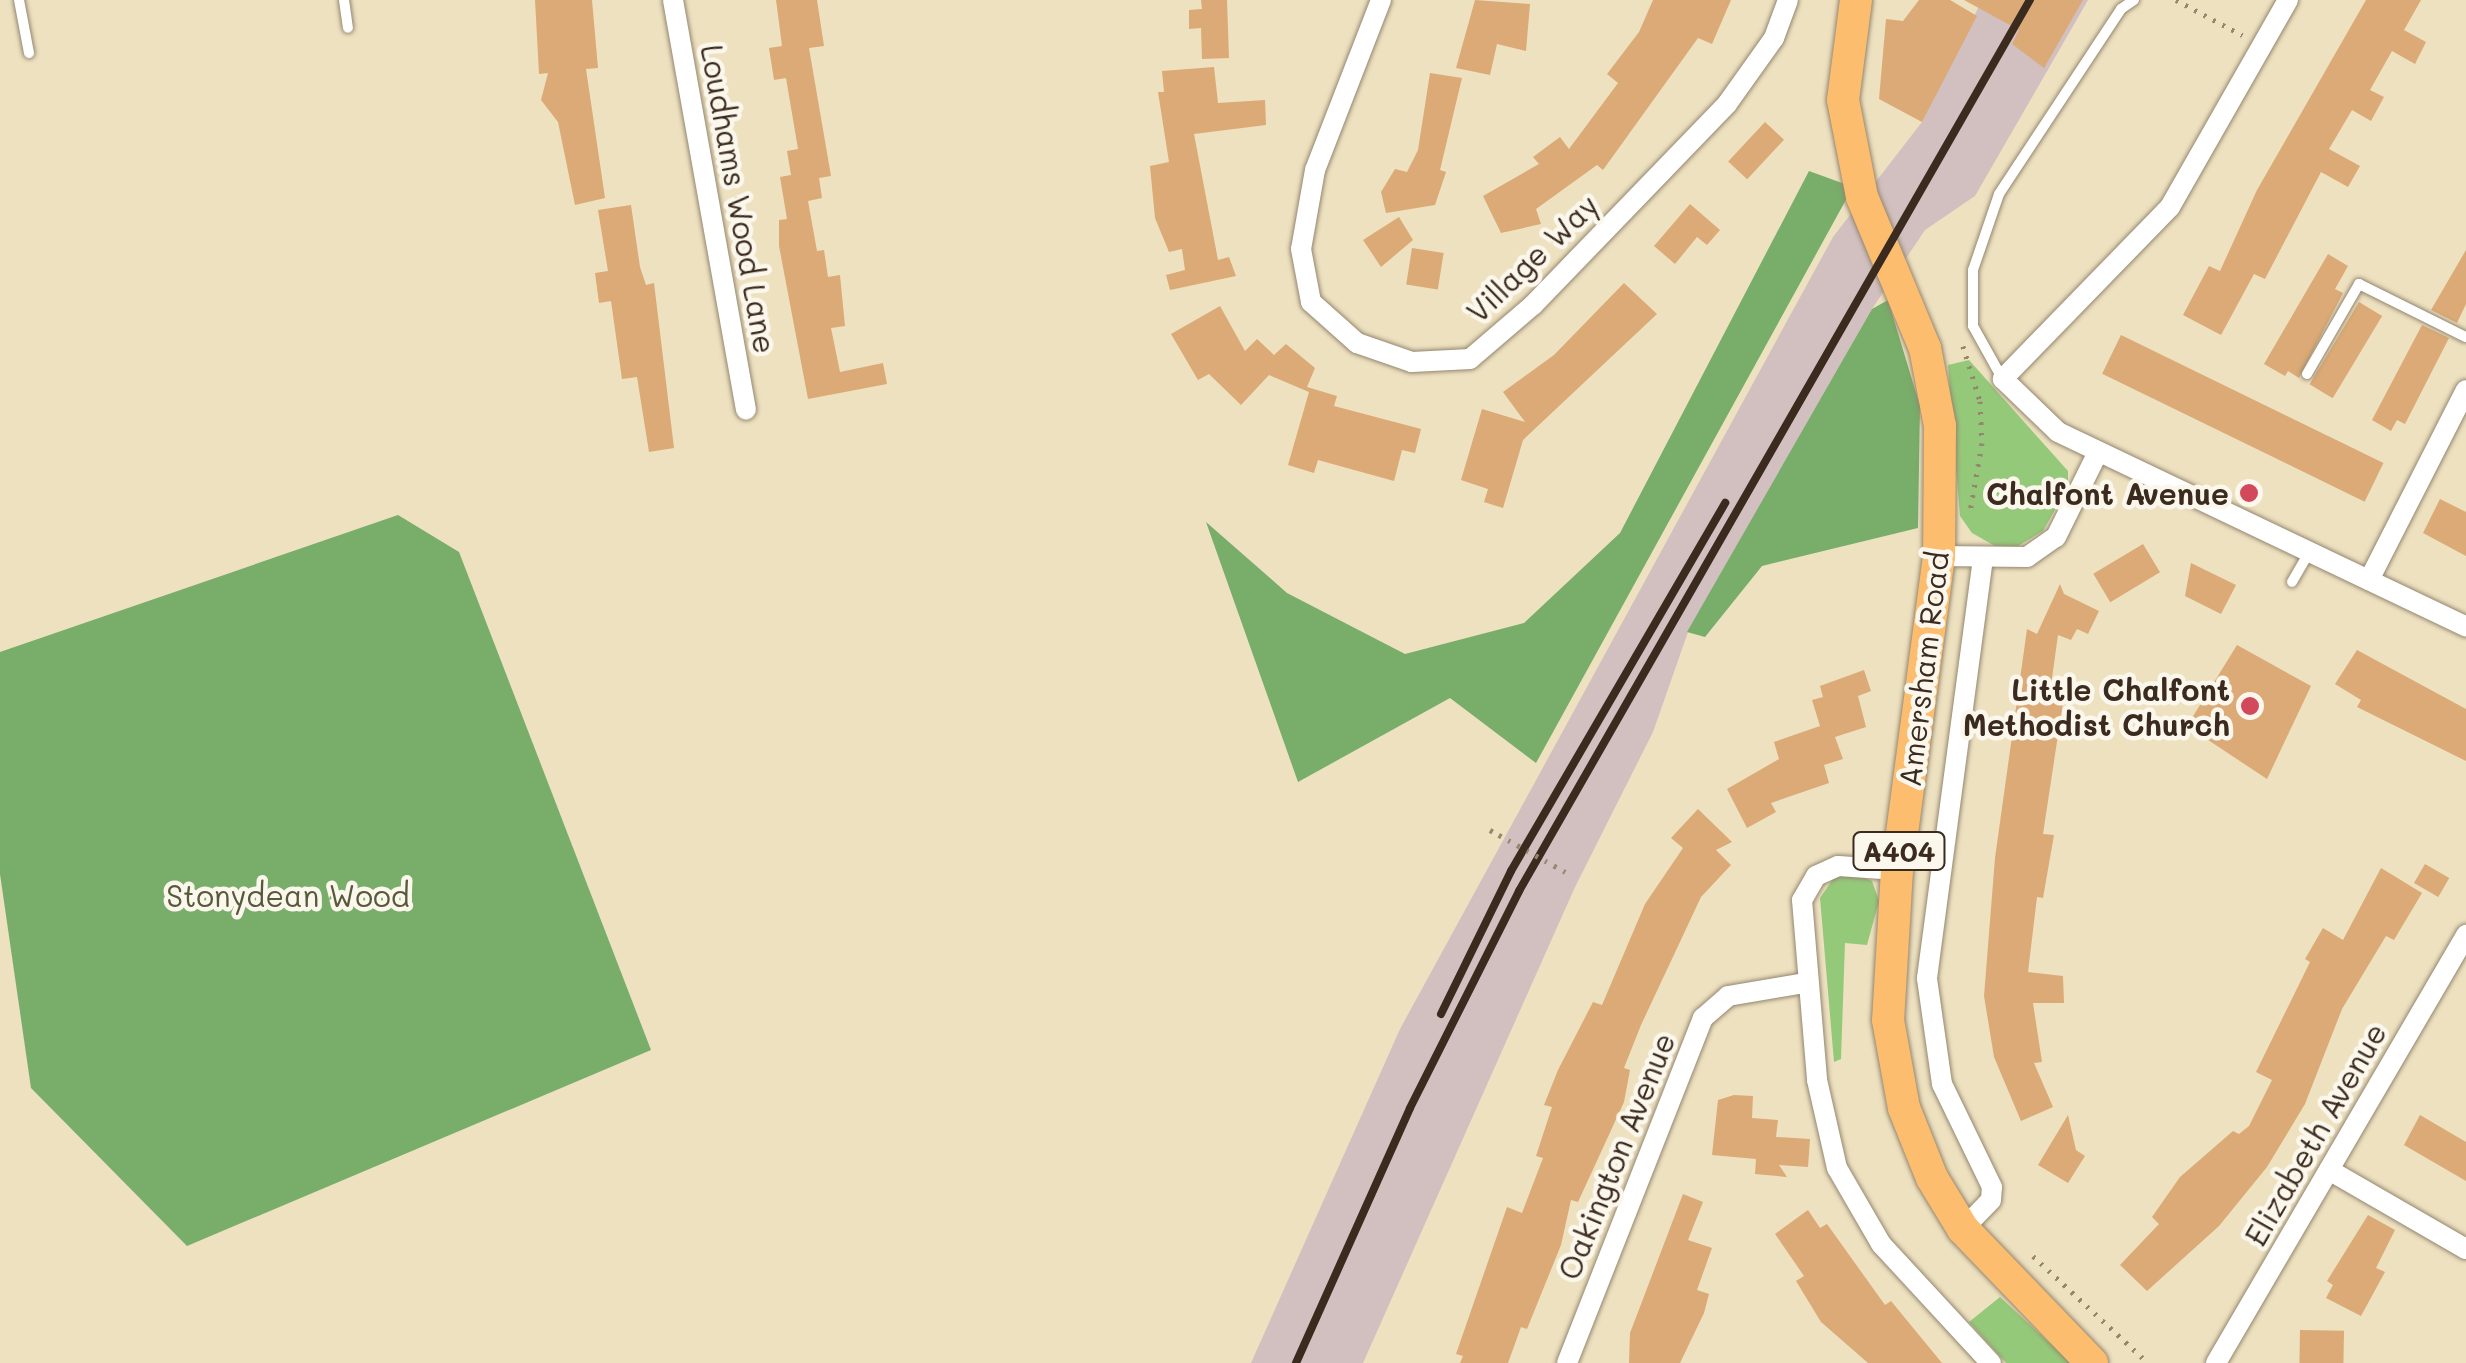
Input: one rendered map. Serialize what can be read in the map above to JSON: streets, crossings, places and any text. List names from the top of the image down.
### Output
{
  "streets": {
    "main road": ["Amersham Road", "A404"],
    "street": [
      "Loudhams Wood Lane",
      "Village Way",
      "Elizabeth Avenue",
      "Oakington Avenue"
    ]
  },
  "parks": ["Stonydean Wood"],
  "places": ["Chalfont Avenue", "Little Chalfont Methodist Church"]
}
